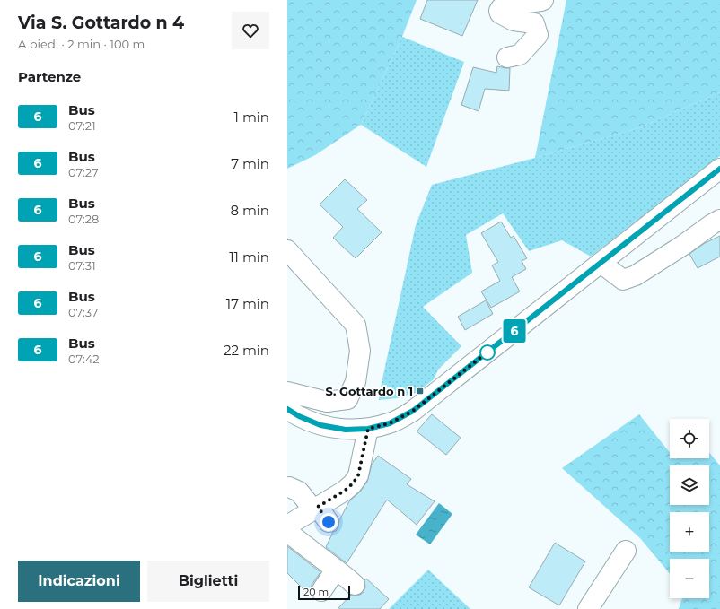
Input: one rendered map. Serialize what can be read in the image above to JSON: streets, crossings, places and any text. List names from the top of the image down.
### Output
{
  "places": {
    "transit": ["S. Gottardo n 1"]
  },
  "lines": ["bus line 6"],
  "scale_bar": "20 m",
  "page": {
    "heading": [
      ["Via S. Gottardo n 4", "A piedi · 2 min · 100 m"],
      "Partenze"
    ],
    "on_map": "6",
    "list": [
      {
        "mark": "6",
        "name": "Bus",
        "note": "07:21",
        "value": "1 min"
      },
      {
        "mark": "6",
        "name": "Bus",
        "note": "07:27",
        "value": "7 min"
      },
      {
        "mark": "6",
        "name": "Bus",
        "note": "07:28",
        "value": "8 min"
      },
      {
        "mark": "6",
        "name": "Bus",
        "note": "07:31",
        "value": "11 min"
      },
      {
        "mark": "6",
        "name": "Bus",
        "note": "07:37",
        "value": "17 min"
      },
      {
        "mark": "6",
        "name": "Bus",
        "note": "07:42",
        "value": "22 min"
      }
    ],
    "map_buttons": ["+", "−"],
    "buttons": ["Indicazioni", "Biglietti"],
    "scale": "20 m"
  }
}
